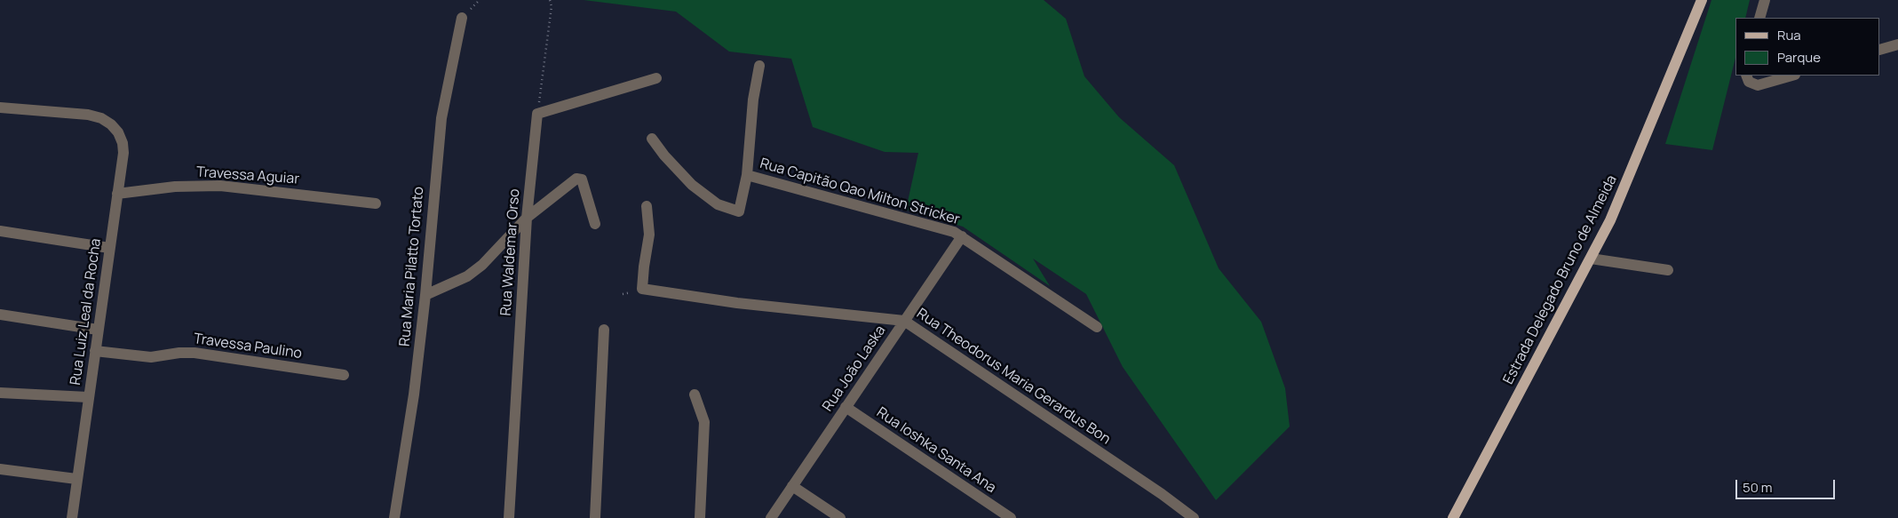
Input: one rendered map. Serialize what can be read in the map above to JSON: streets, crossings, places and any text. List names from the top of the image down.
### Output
{
  "streets": {
    "main road": ["Estrada Delegado Bruno de Almeida"],
    "street": [
      "Travessa Aguiar",
      "Rua Capitão Qao Milton Stricker",
      "Rua Waldemar Orso",
      "Rua Maria Pilatto Tortato",
      "Rua Luiz Leal da Rocha",
      "Travessa Paulino",
      "Rua João Laska",
      "Rua Theodorus Maria Gerardus Bon",
      "Rua Ioshka Santa Ana"
    ]
  },
  "crossings": [
    ["Travessa Aguiar", "Rua Luiz Leal da Rocha"],
    ["Rua Capitão Qao Milton Stricker", "Rua João Laska"],
    ["Rua Luiz Leal da Rocha", "Travessa Paulino"],
    ["Rua João Laska", "Rua Theodorus Maria Gerardus Bon"],
    ["Rua João Laska", "Rua Ioshka Santa Ana"]
  ],
  "legend": ["Rua", "Parque"],
  "scale_bar": "50 m"
}
